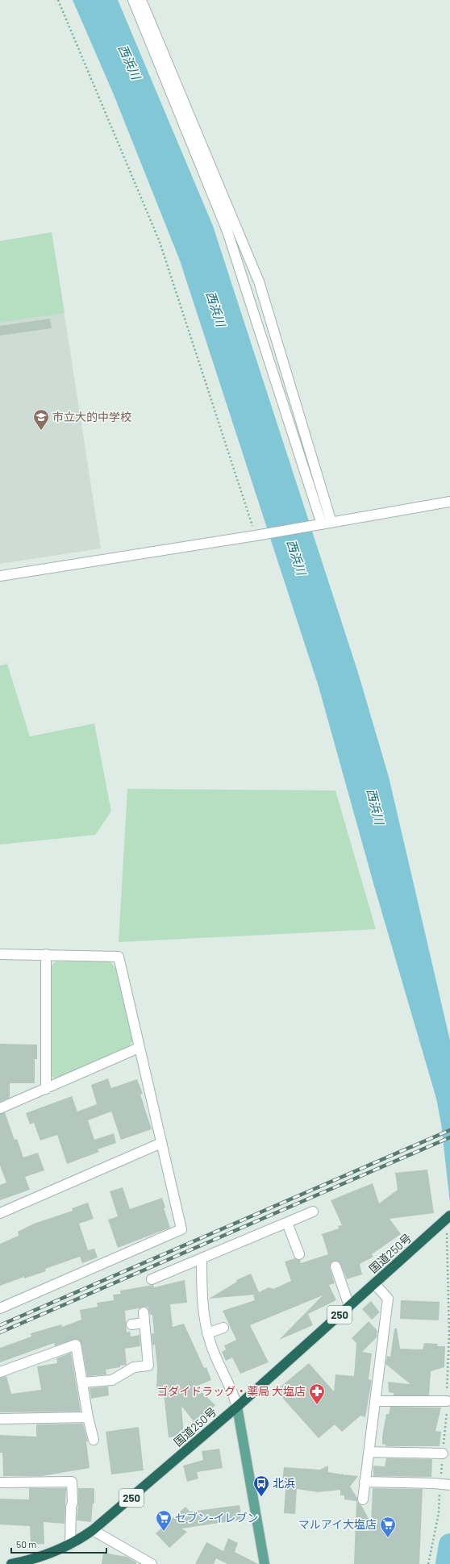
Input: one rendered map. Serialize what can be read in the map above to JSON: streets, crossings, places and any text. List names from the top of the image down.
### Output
{
  "streets": {
    "highway": ["国道250号", "250"]
  },
  "water": ["西浜川"],
  "places": {
    "school or university": ["市立大的中学校"],
    "pharmacy": ["ゴダイドラッグ・薬局 大塩店"],
    "bus stop": ["北浜"],
    "supermarket": ["セブン-イレブン", "マルアイ大塩店"]
  },
  "scale_bar": "50 m"
}
